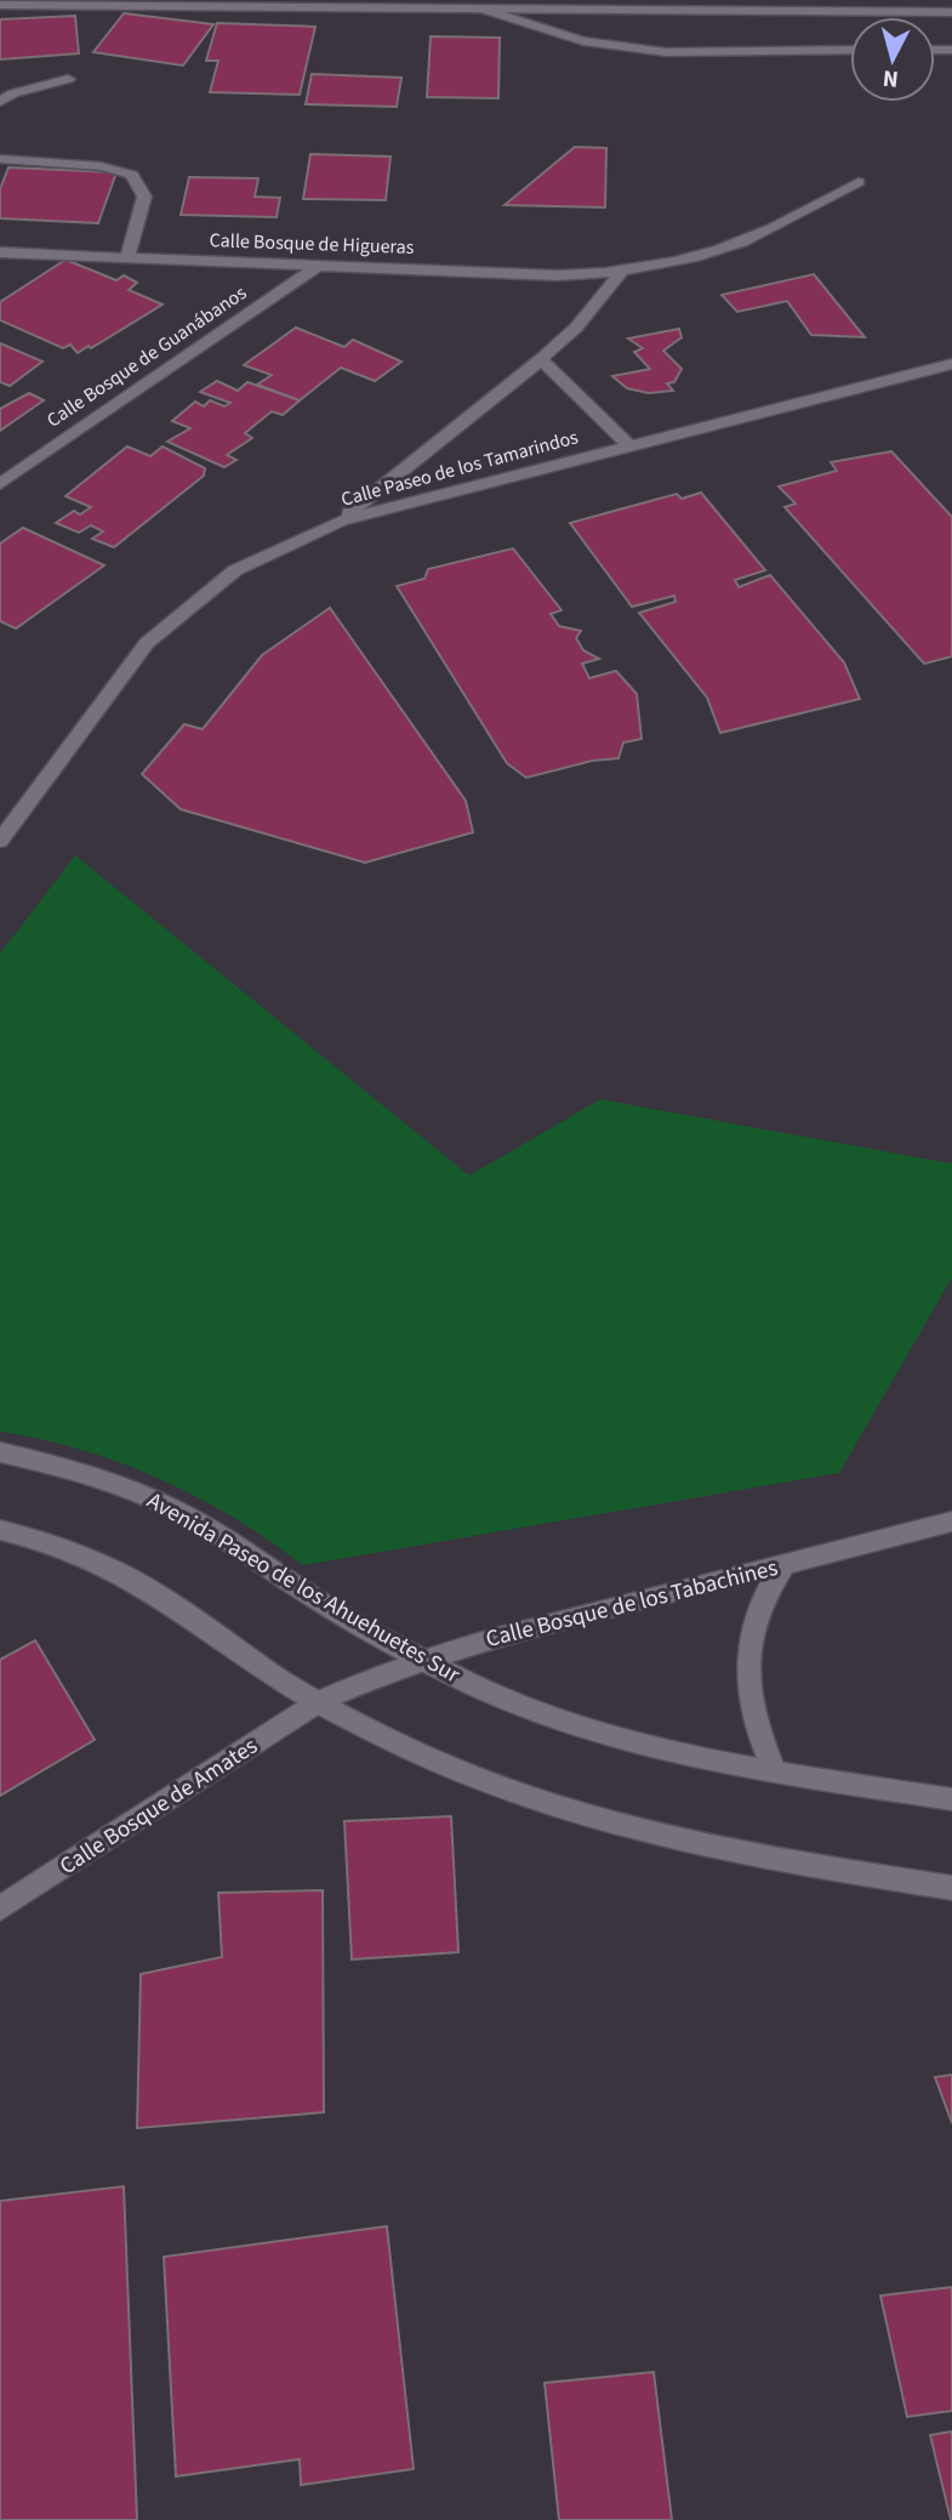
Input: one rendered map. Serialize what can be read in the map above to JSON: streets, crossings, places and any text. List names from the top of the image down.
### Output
{
  "streets": {
    "street": [
      "Calle Bosque de Higueras",
      "Calle Bosque de Guanábanos",
      "Calle Paseo de los Tamarindos",
      "Avenida Paseo de los Ahuehuetes Sur",
      "Calle Bosque de los Tabachines",
      "Calle Bosque de Amates"
    ]
  },
  "crossings": [
    ["Calle Bosque de Higueras", "Calle Bosque de Guanábanos"],
    ["Avenida Paseo de los Ahuehuetes Sur", "Calle Bosque de los Tabachines"],
    ["Calle Bosque de los Tabachines", "Calle Bosque de Amates"]
  ],
  "north": "bottom"
}
